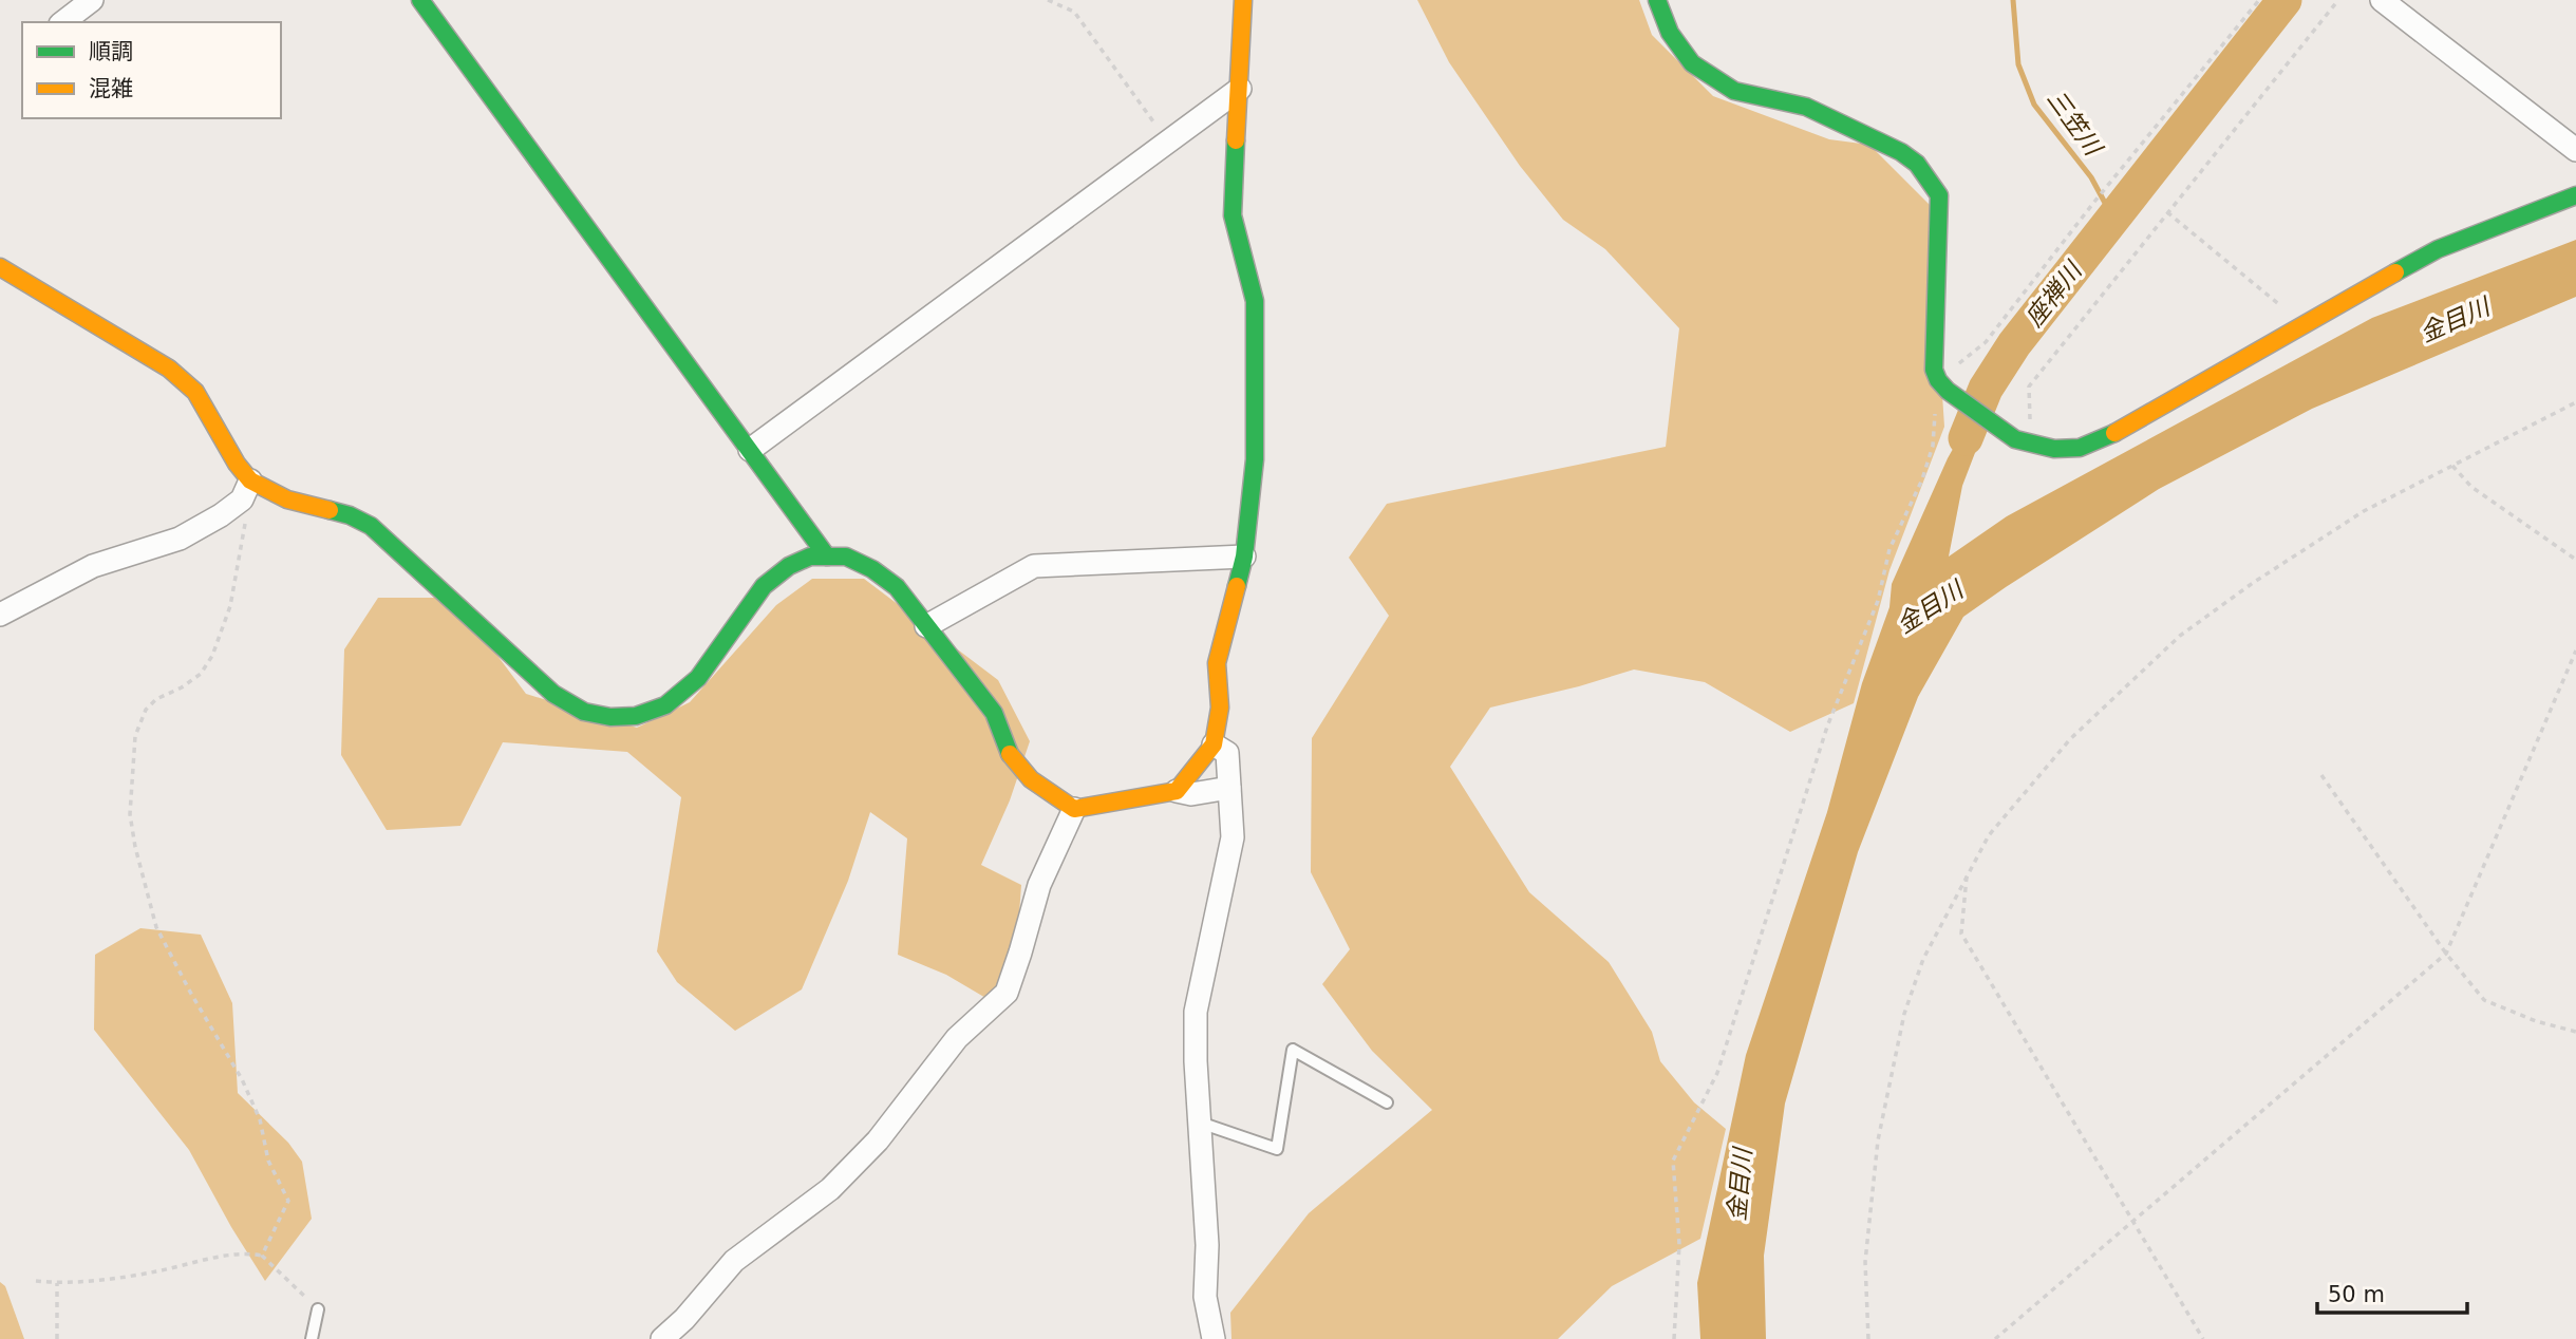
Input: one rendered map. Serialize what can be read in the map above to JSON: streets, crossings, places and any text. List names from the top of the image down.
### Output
{
  "water": ["三笠川", "座禅川", "金目川"],
  "legend": ["順調", "混雑"],
  "scale_bar": "50 m"
}
